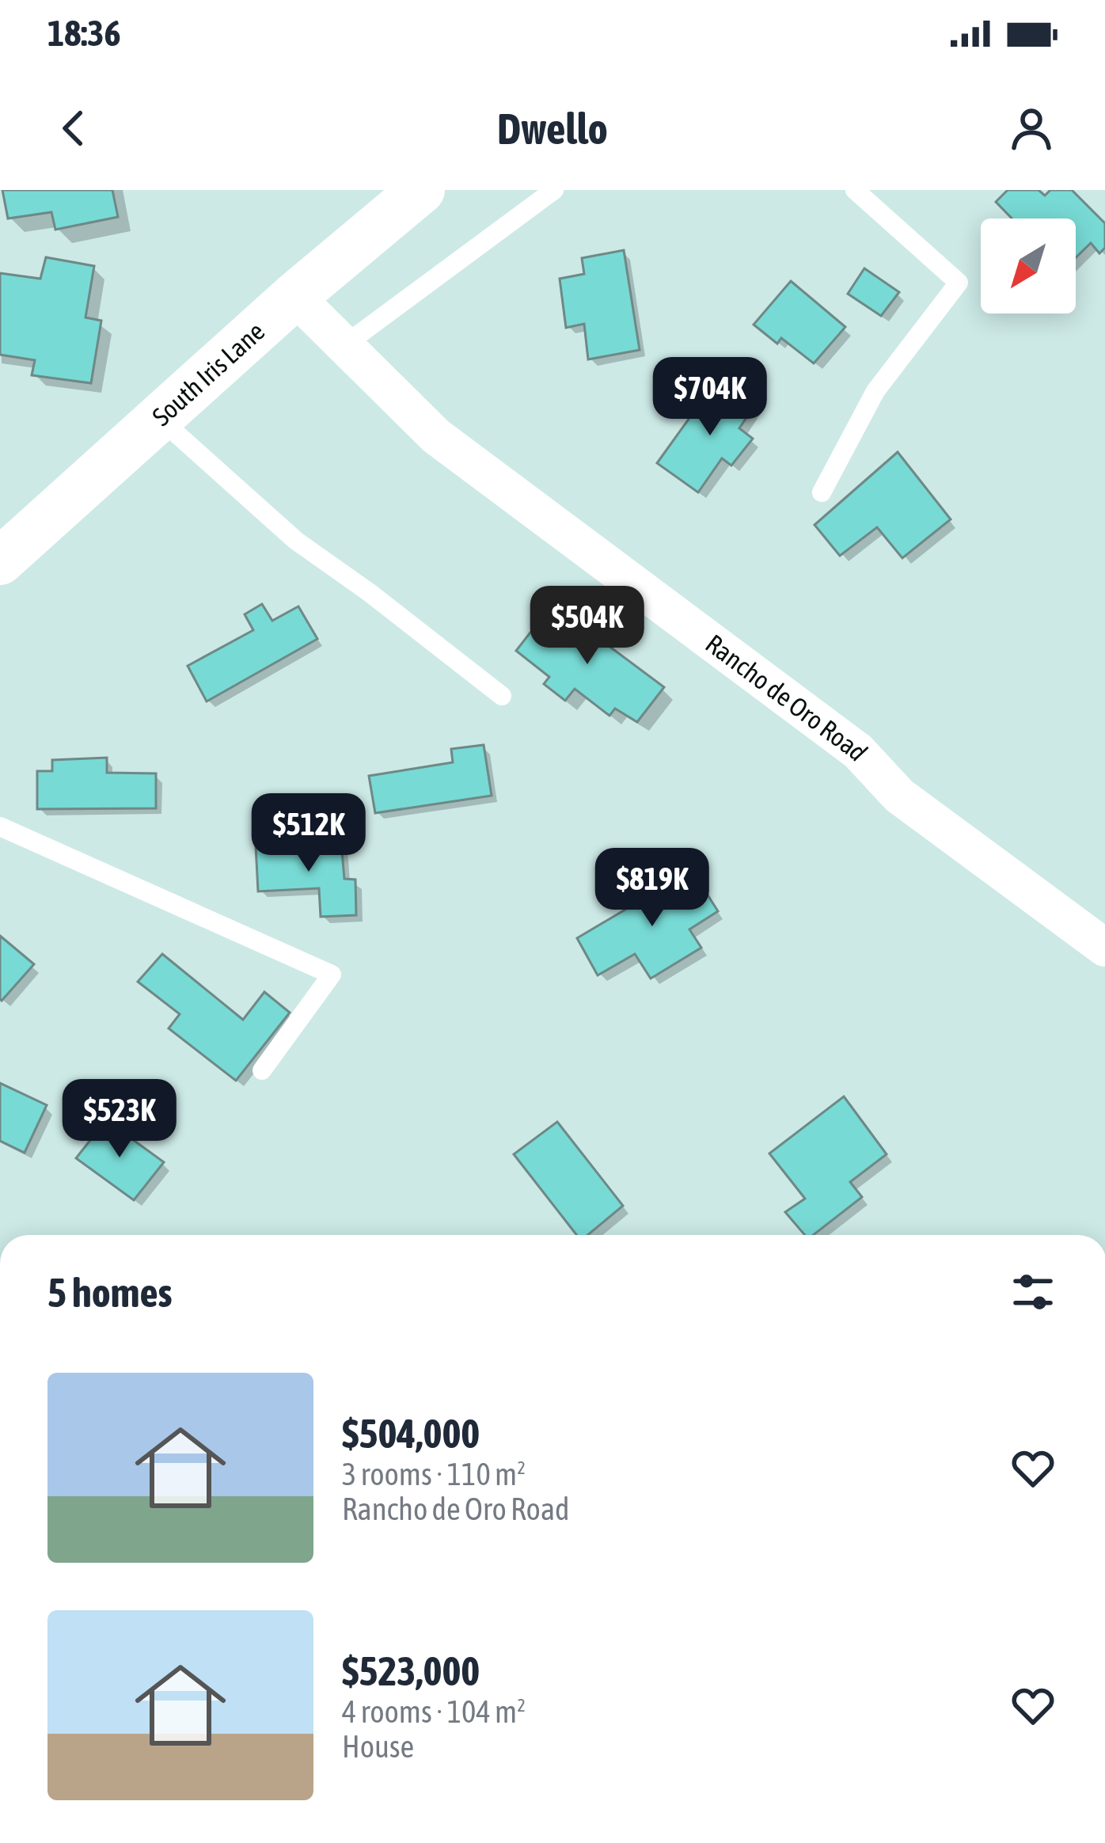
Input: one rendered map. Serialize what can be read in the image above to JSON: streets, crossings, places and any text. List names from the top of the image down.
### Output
{
  "streets": {
    "street": ["South Iris Lane", "Rancho de Oro Road"]
  },
  "crossings": [
    ["South Iris Lane", "Rancho de Oro Road"]
  ],
  "north": "bottom left",
  "page": {
    "status": "18:36",
    "header": "Dwello",
    "price": [
      "$704K",
      "$504K",
      "$512K",
      "$819K",
      "$523K"
    ],
    "heading": "5 homes",
    "list": [
      {
        "name": "$504,000",
        "note": "3 rooms · 110 m² · Rancho de Oro Road"
      },
      {
        "name": "$523,000",
        "note": "4 rooms · 104 m² · House"
      }
    ]
  }
}
